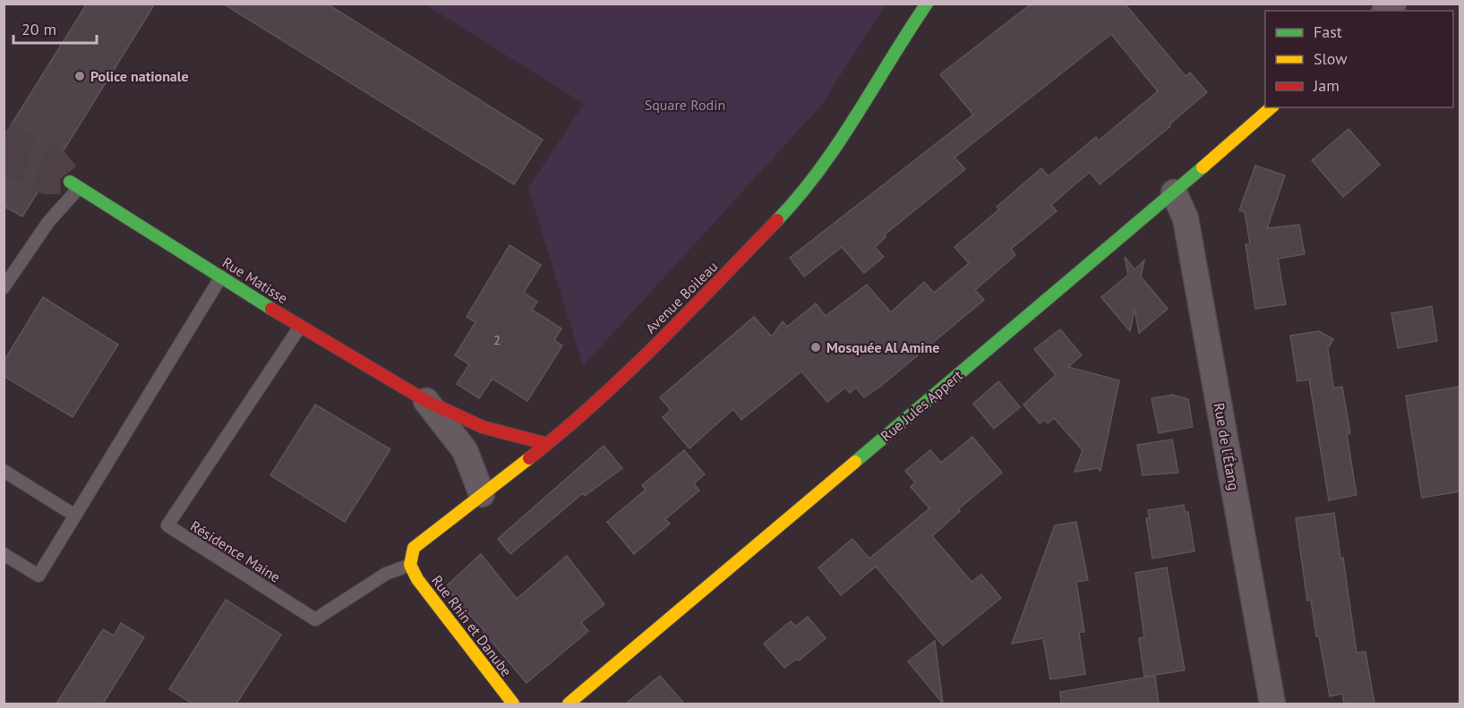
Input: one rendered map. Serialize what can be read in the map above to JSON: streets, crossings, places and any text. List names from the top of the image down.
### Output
{
  "streets": {
    "street": [
      "Rue Matisse",
      "Avenue Boileau",
      "Rue Jules Appert",
      "Rue de l'Étang",
      "Rue Rhin et Danube"
    ],
    "lane": ["Résidence Maine"]
  },
  "crossings": [
    ["Rue Matisse", "Avenue Boileau"],
    ["Rue Matisse", "Résidence Maine"],
    ["Avenue Boileau", "Résidence Maine"],
    ["Avenue Boileau", "Rue Rhin et Danube"],
    ["Rue Jules Appert", "Rue de l'Étang"],
    ["Résidence Maine", "Rue Rhin et Danube"]
  ],
  "parks": ["Square Rodin"],
  "places": ["Police nationale", "Mosquée Al Amine"],
  "house_numbers": ["2"],
  "legend": ["Fast", "Slow", "Jam"],
  "scale_bar": "20 m"
}
